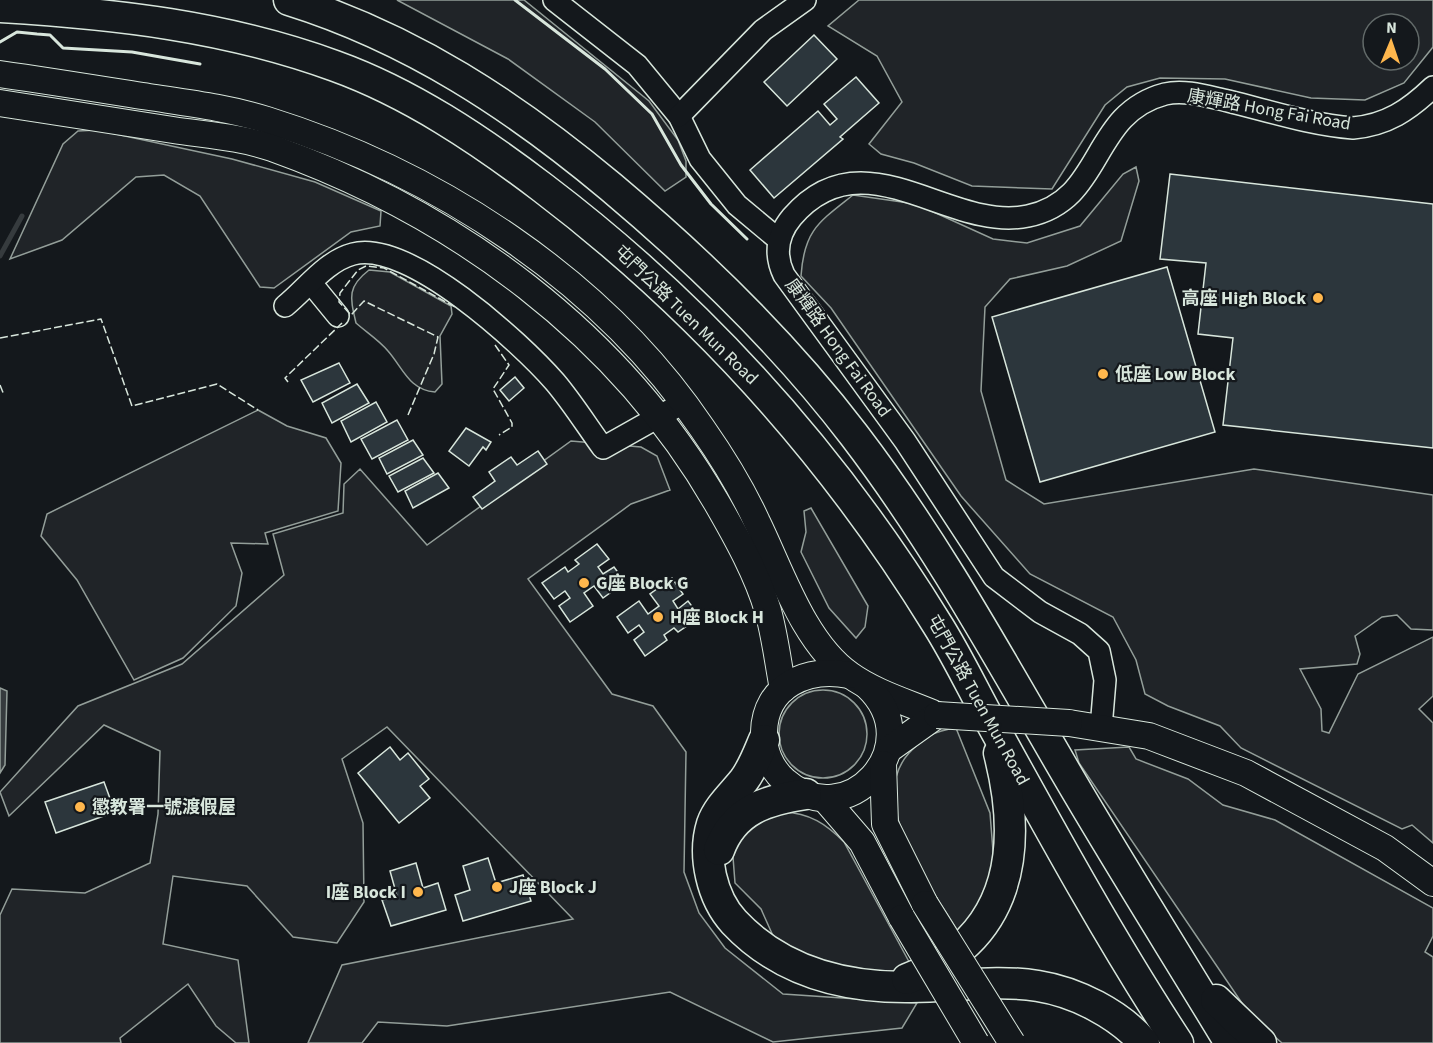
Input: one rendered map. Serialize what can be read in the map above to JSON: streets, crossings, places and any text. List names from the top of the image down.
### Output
{
  "streets": {
    "highway": ["屯門公路 Tuen Mun Road"],
    "street": ["康輝路 Hong Fai Road"]
  },
  "places": [
    "高座 High Block",
    "低座 Low Block",
    "G座 Block G",
    "H座 Block H",
    "懲教署一號渡假屋",
    "J座 Block J",
    "I座 Block I"
  ],
  "north": "top"
}
